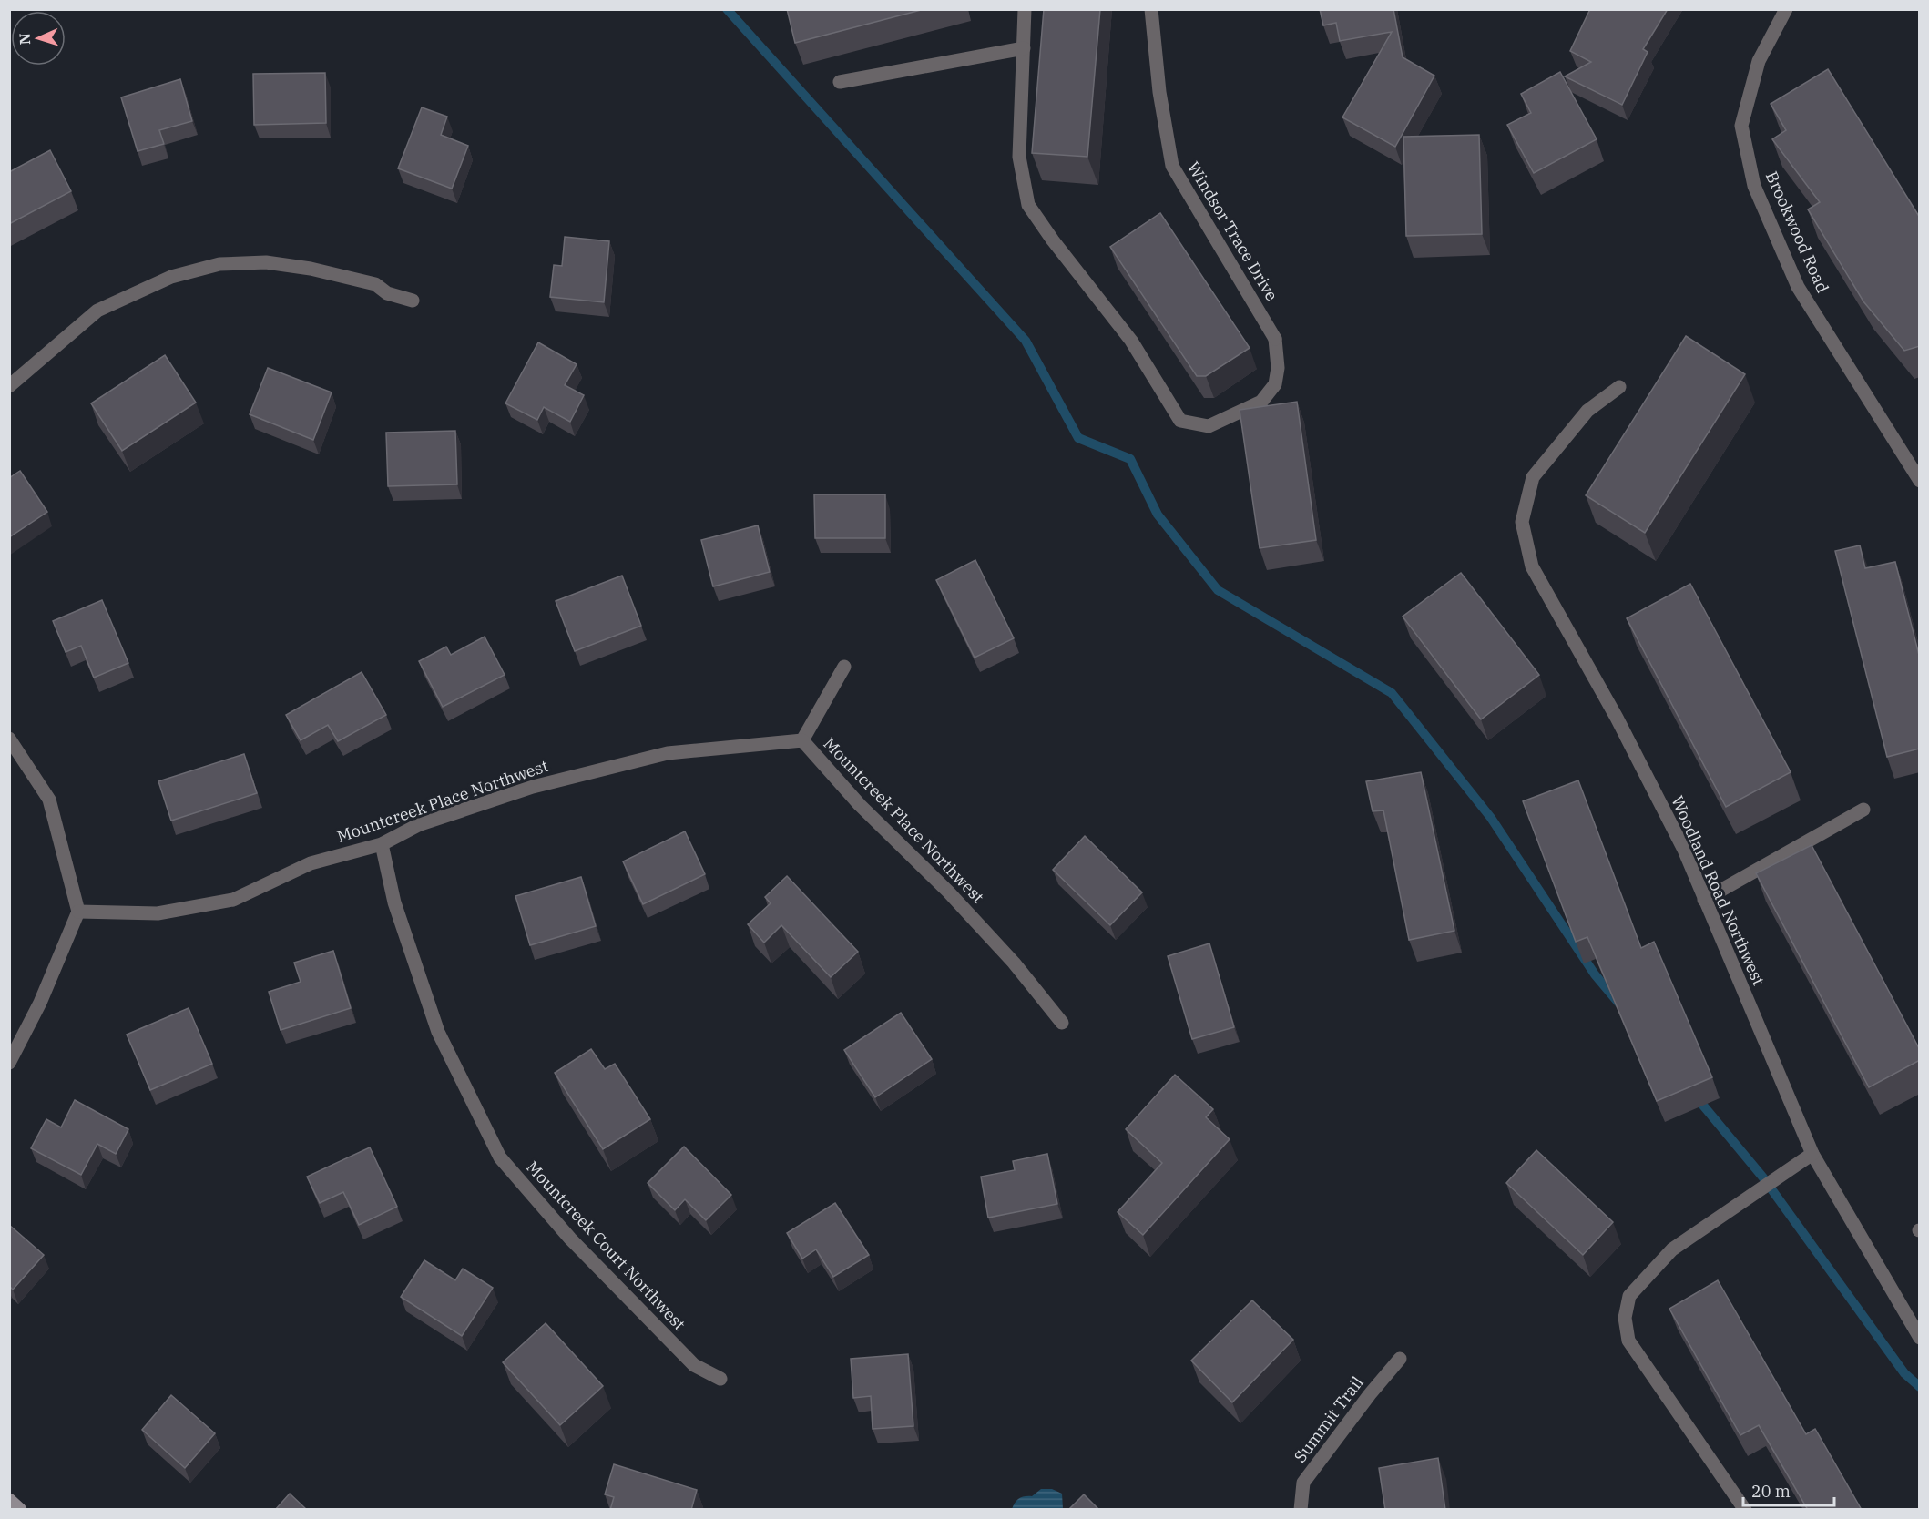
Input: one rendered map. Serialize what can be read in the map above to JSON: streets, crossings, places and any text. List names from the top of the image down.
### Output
{
  "streets": {
    "street": [
      "Windsor Trace Drive",
      "Brookwood Road",
      "Mountcreek Place Northwest",
      "Woodland Road Northwest",
      "Mountcreek Court Northwest",
      "Summit Trail"
    ]
  },
  "crossings": [
    ["Mountcreek Place Northwest", "Mountcreek Court Northwest"]
  ],
  "scale_bar": "20 m",
  "north": "left"
}
